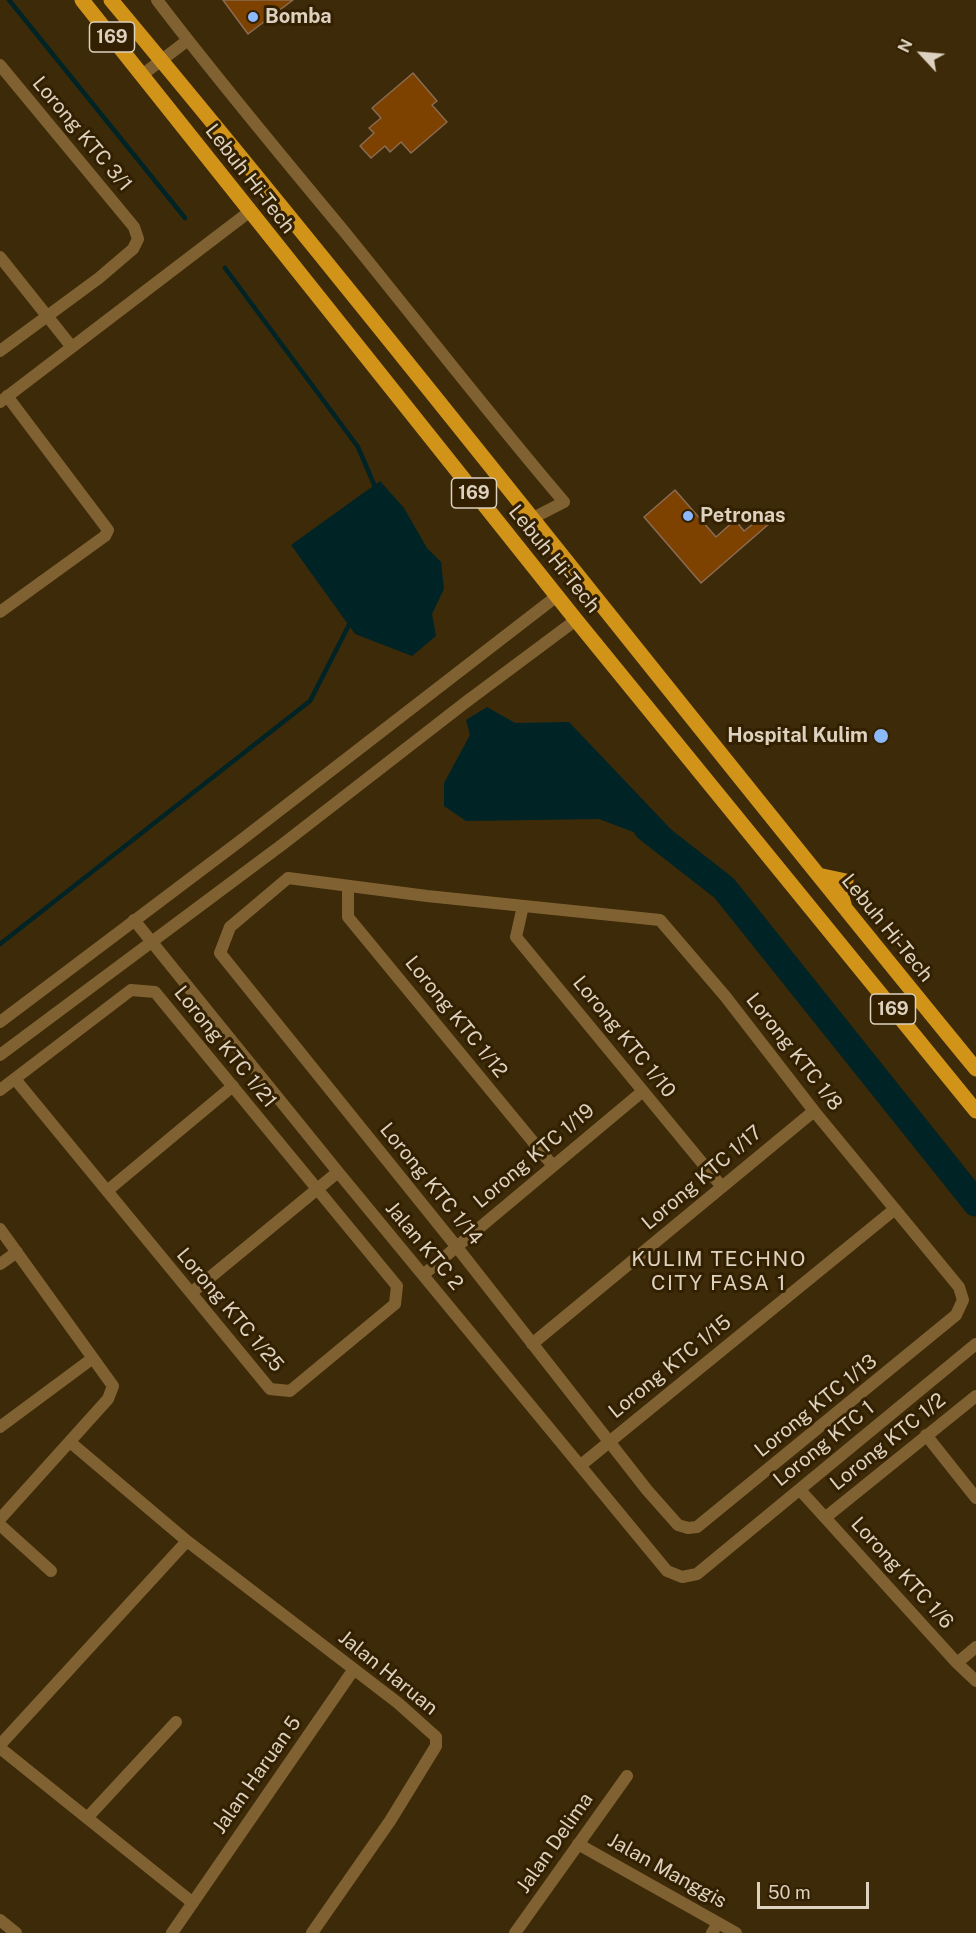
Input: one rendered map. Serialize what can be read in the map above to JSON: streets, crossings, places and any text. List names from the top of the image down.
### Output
{
  "streets": {
    "main road": ["169", "Lebuh Hi-Tech"],
    "street": [
      "Lorong KTC 3/1",
      "Lorong KTC 1/12",
      "Lorong KTC 1/10",
      "Lorong KTC 1/21",
      "Lorong KTC 1/8",
      "Lorong KTC 1/19",
      "Lorong KTC 1/17",
      "Lorong KTC 1/14",
      "Jalan KTC 2",
      "Lorong KTC 1/25",
      "Lorong KTC 1/15",
      "Lorong KTC 1/13",
      "Lorong KTC 1/2",
      "Lorong KTC 1",
      "Lorong KTC 1/6",
      "Jalan Haruan",
      "Jalan Haruan 5",
      "Jalan Delima",
      "Jalan Manggis"
    ]
  },
  "crossings": [
    ["Lorong KTC 1/12", "Lorong KTC 1/19"],
    ["Lorong KTC 1/12", "Lorong KTC 1/14"],
    ["Lorong KTC 1/10", "Lorong KTC 1/8"],
    ["Lorong KTC 1/10", "Lorong KTC 1/19"],
    ["Lorong KTC 1/10", "Lorong KTC 1/17"],
    ["Lorong KTC 1/21", "Lorong KTC 1/25"],
    ["Lorong KTC 1/8", "Lorong KTC 1/17"],
    ["Lorong KTC 1/8", "Lorong KTC 1/15"],
    ["Lorong KTC 1/8", "Lorong KTC 1/13"],
    ["Lorong KTC 1/19", "Lorong KTC 1/14"],
    ["Lorong KTC 1/19", "Jalan KTC 2"],
    ["Lorong KTC 1/17", "Lorong KTC 1/14"],
    ["Lorong KTC 1/14", "Lorong KTC 1/15"],
    ["Lorong KTC 1/14", "Lorong KTC 1/13"],
    ["Jalan KTC 2", "Lorong KTC 1/15"],
    ["Jalan KTC 2", "Lorong KTC 1"],
    ["Lorong KTC 1/15", "Lorong KTC 1/13"],
    ["Lorong KTC 1/2", "Lorong KTC 1/6"],
    ["Lorong KTC 1", "Lorong KTC 1/6"],
    ["Jalan Haruan", "Jalan Haruan 5"],
    ["Jalan Delima", "Jalan Manggis"]
  ],
  "districts": ["KULIM TECHNO CITY FASA 1"],
  "places": ["Bomba", "Petronas", "Hospital Kulim"],
  "scale_bar": "50 m",
  "north": "top left"
}
